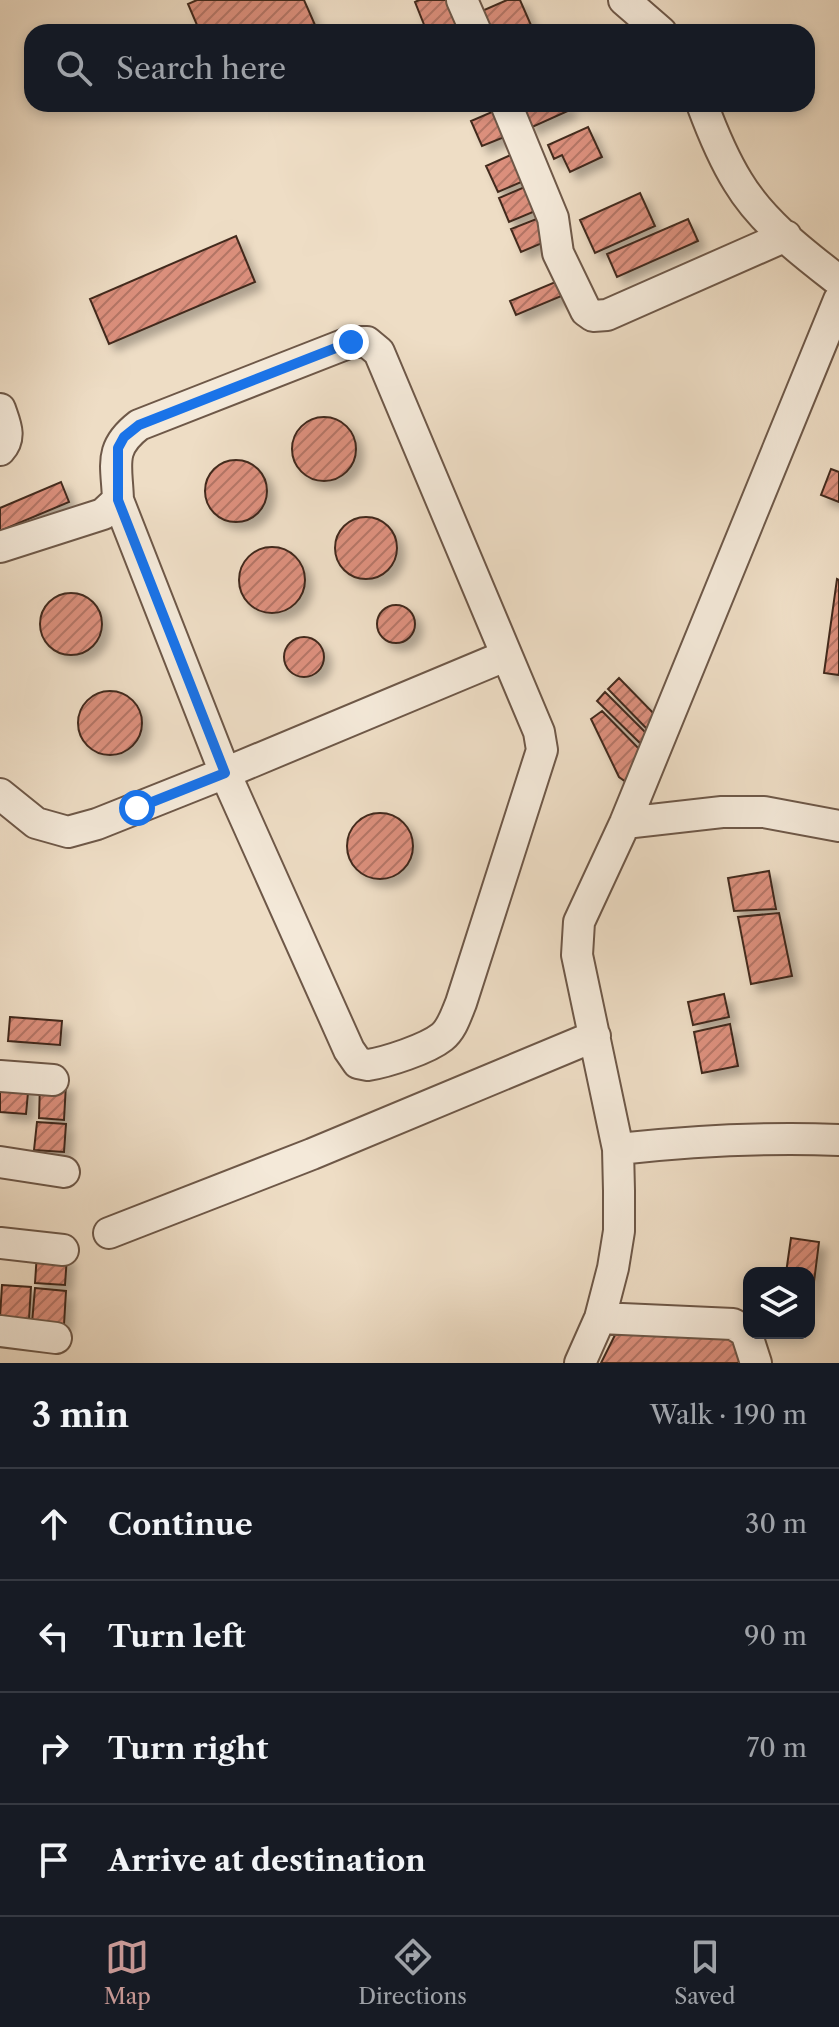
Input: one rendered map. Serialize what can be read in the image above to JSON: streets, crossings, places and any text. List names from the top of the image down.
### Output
{
  "page": {
    "search": "Search here",
    "heading": ["3 min", "Walk · 190 m"],
    "list": [
      ["Continue", "30 m"],
      ["Turn left", "90 m"],
      ["Turn right", "70 m"],
      "Arrive at destination"
    ],
    "nav": ["Map", "Directions", "Saved"]
  }
}
